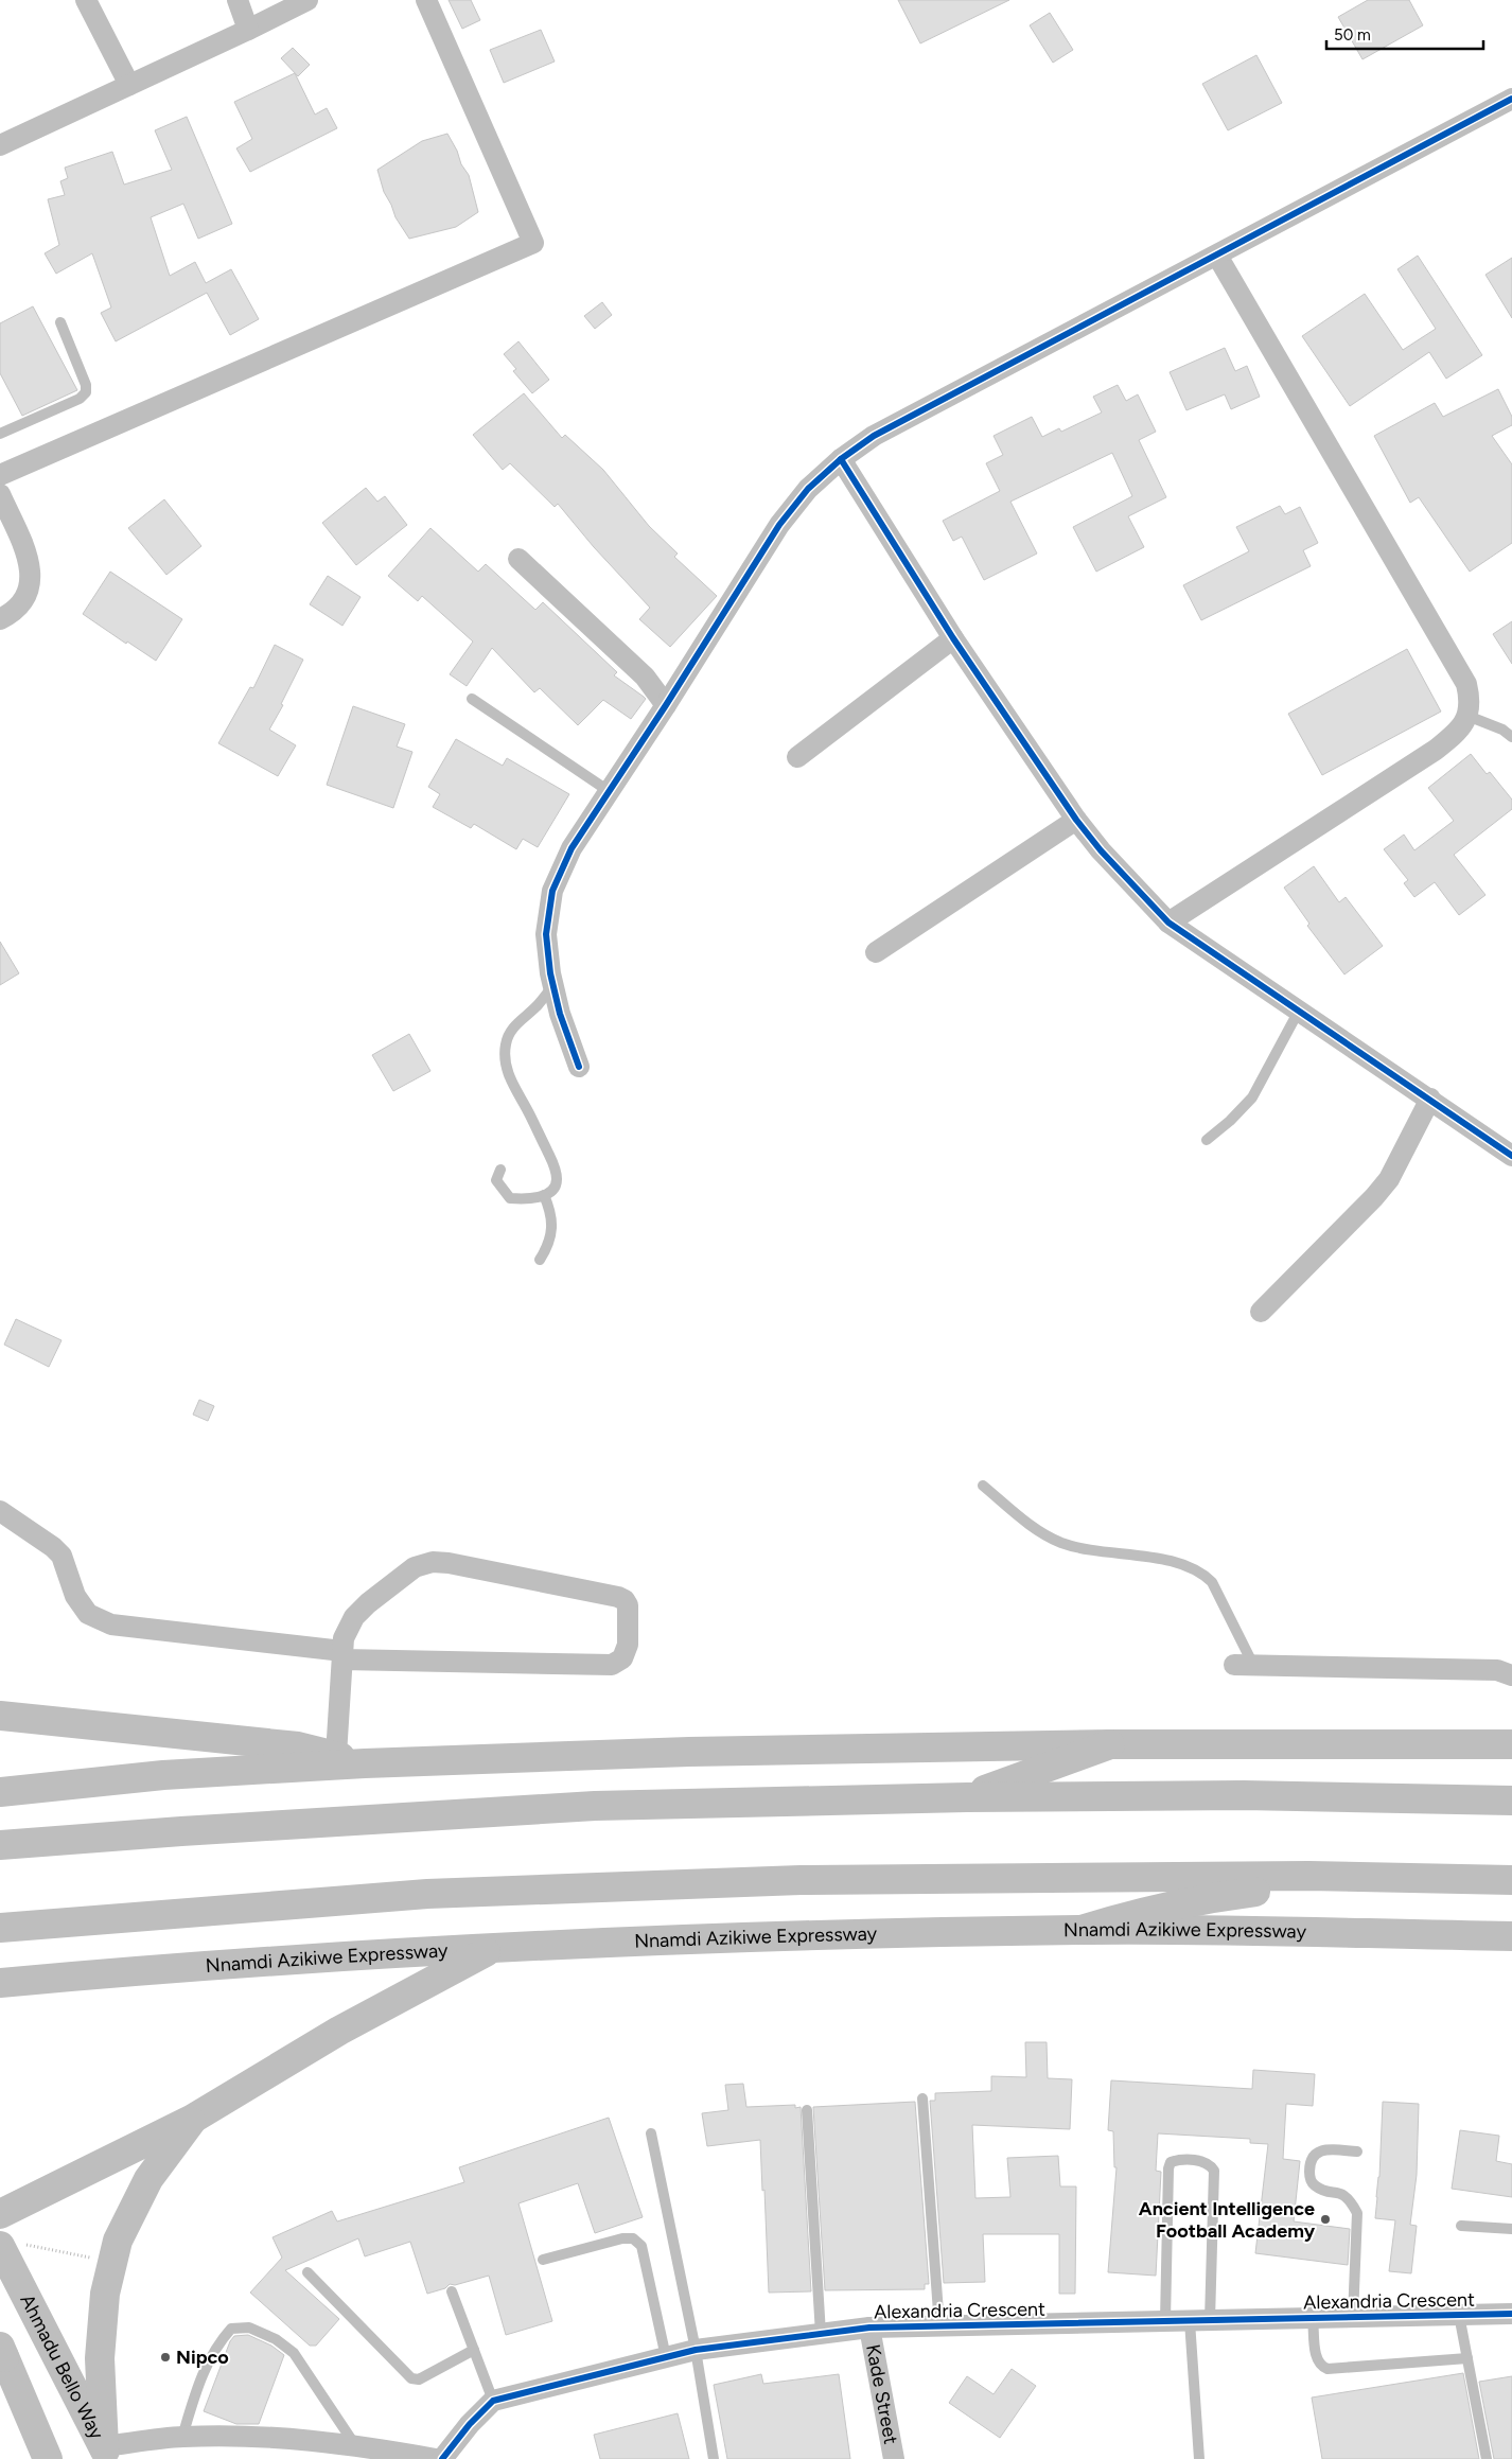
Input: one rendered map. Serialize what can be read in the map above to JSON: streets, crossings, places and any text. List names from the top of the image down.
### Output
{
  "streets": {
    "main road": ["Nnamdi Azikiwe Expressway", "Ahmadu Bello Way"],
    "street": ["Alexandria Crescent", "Kade Street"]
  },
  "crossings": [
    ["Alexandria Crescent", "Kade Street"]
  ],
  "places": ["Ancient Intelligence Football Academy", "Nipco"],
  "scale_bar": "50 m"
}
